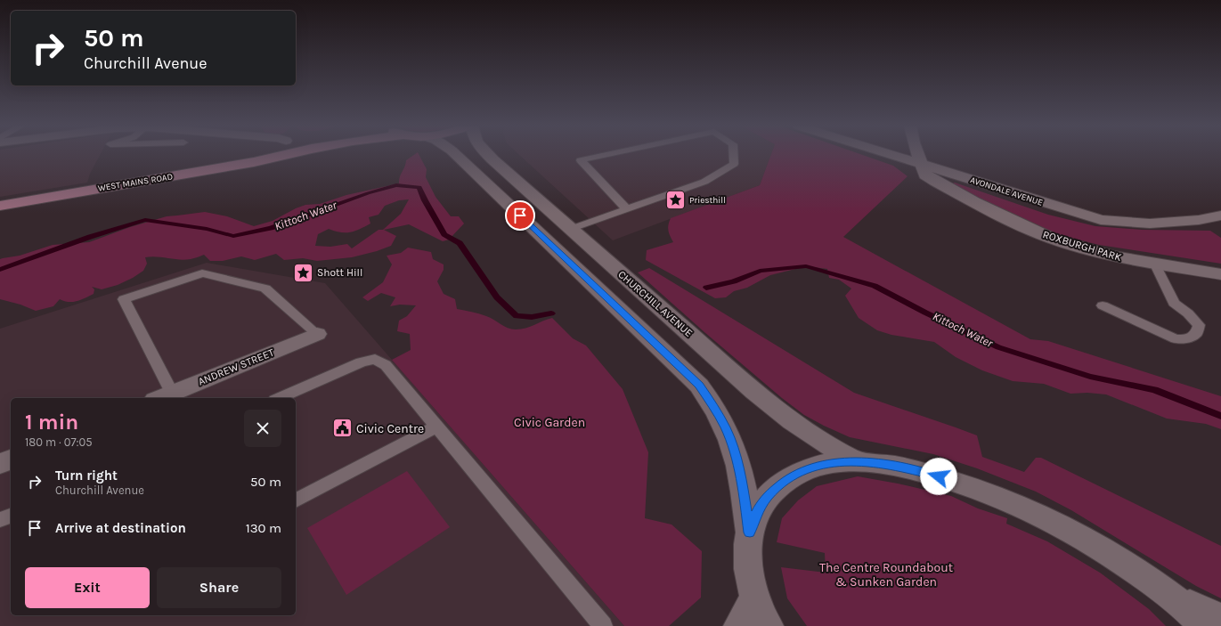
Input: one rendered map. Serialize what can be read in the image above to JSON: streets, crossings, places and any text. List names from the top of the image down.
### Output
{
  "streets": {
    "main road": ["WEST MAINS ROAD"],
    "street": [
      "AVONDALE AVENUE",
      "ROXBURGH PARK",
      "CHURCHILL AVENUE",
      "ANDREW STREET"
    ]
  },
  "crossings": [
    ["AVONDALE AVENUE", "ROXBURGH PARK"]
  ],
  "water": ["Kittoch Water"],
  "parks": ["Civic Garden", "The Centre Roundabout & Sunken Garden"],
  "places": {
    "place": ["Priesthill", "Shott Hill"],
    "public building": ["Civic Centre"]
  },
  "page": {
    "turn": ["50 m", "Churchill Avenue"],
    "heading": ["1 min", "180 m · 07:05"],
    "list": [
      {
        "name": "Turn right",
        "note": "Churchill Avenue",
        "value": "50 m"
      },
      {
        "name": "Arrive at destination",
        "value": "130 m"
      }
    ],
    "buttons": ["Exit", "Share"]
  }
}
